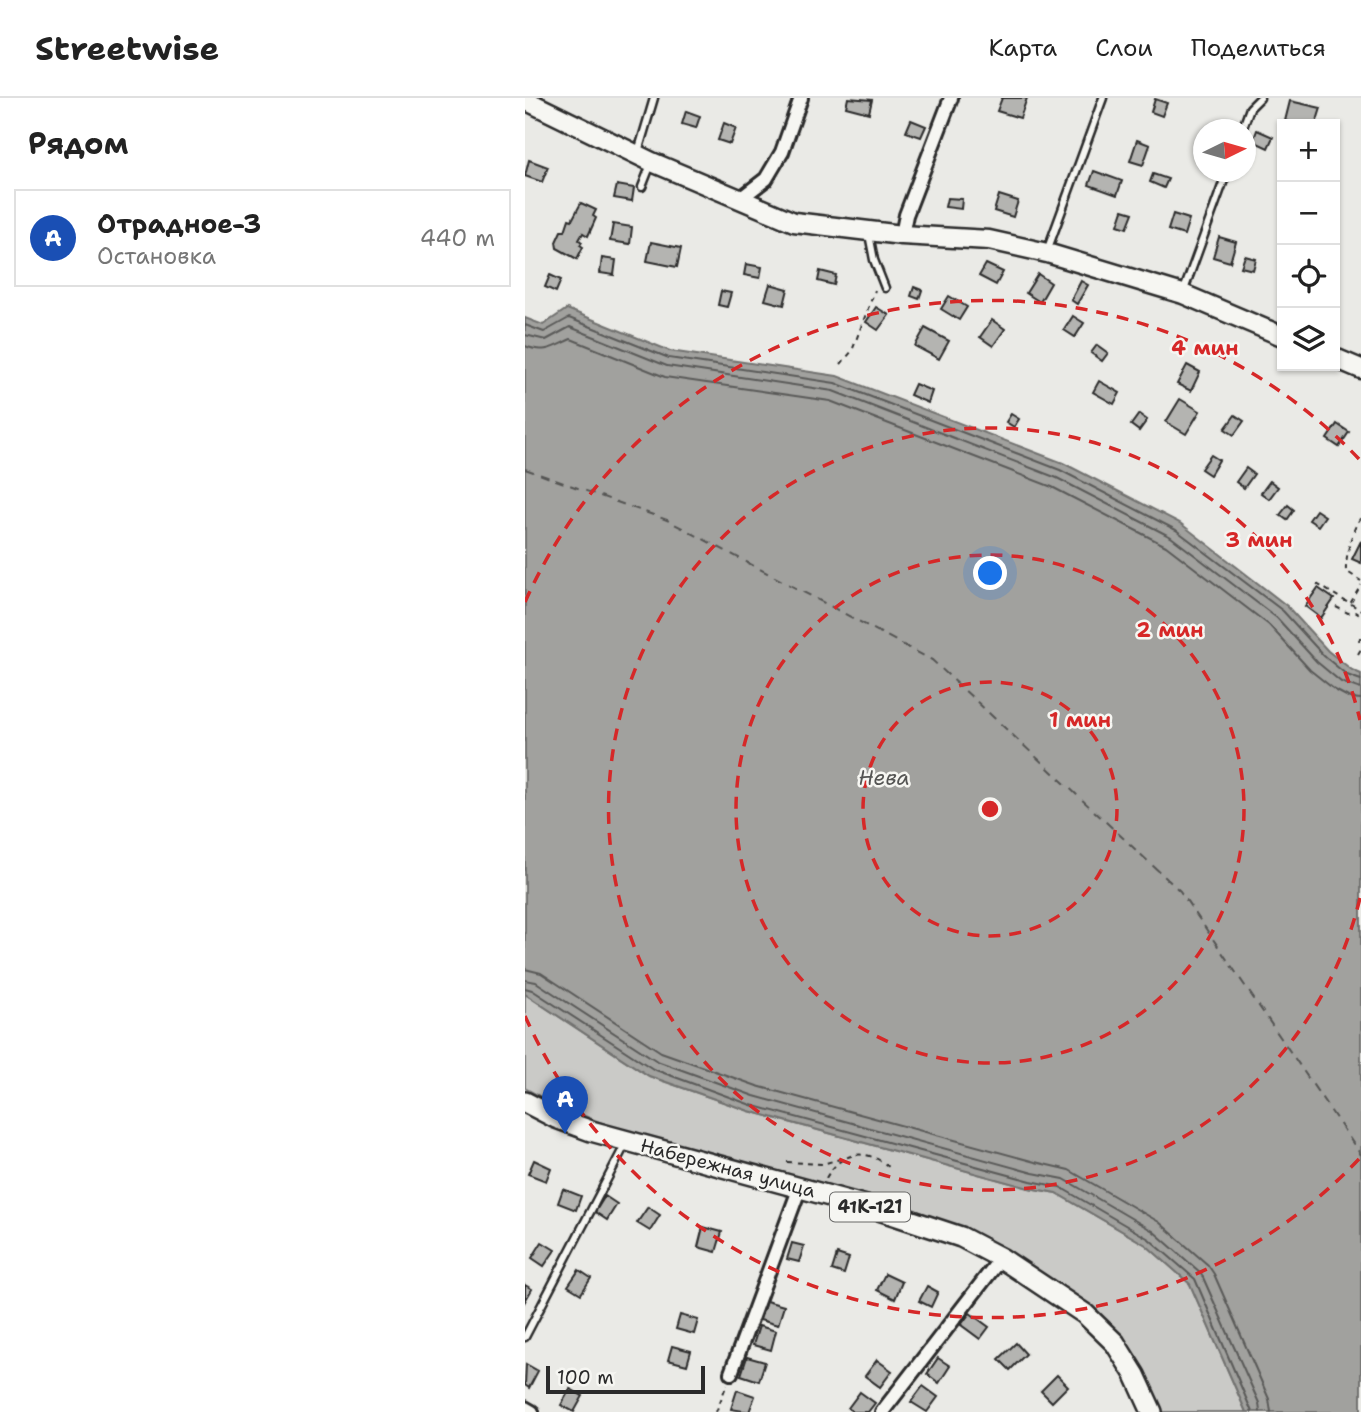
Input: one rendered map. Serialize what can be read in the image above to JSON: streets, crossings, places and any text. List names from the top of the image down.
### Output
{
  "streets": {
    "main road": ["Набережная улица", "41К-121"]
  },
  "water": ["Нева"],
  "scale_bar": "100 m",
  "north": "right",
  "page": {
    "header": "Streetwise",
    "nav": ["Карта", "Слои", "Поделиться"],
    "heading": "Рядом",
    "map_buttons": ["+", "−"],
    "list": [
      {
        "mark": "A",
        "name": "Отрадное-3",
        "note": "Остановка",
        "value": "440 m"
      }
    ],
    "pins": "A",
    "scale": "100 m"
  },
  "rings": [
    "4 мин",
    "3 мин",
    "2 мин",
    "1 мин"
  ]
}
